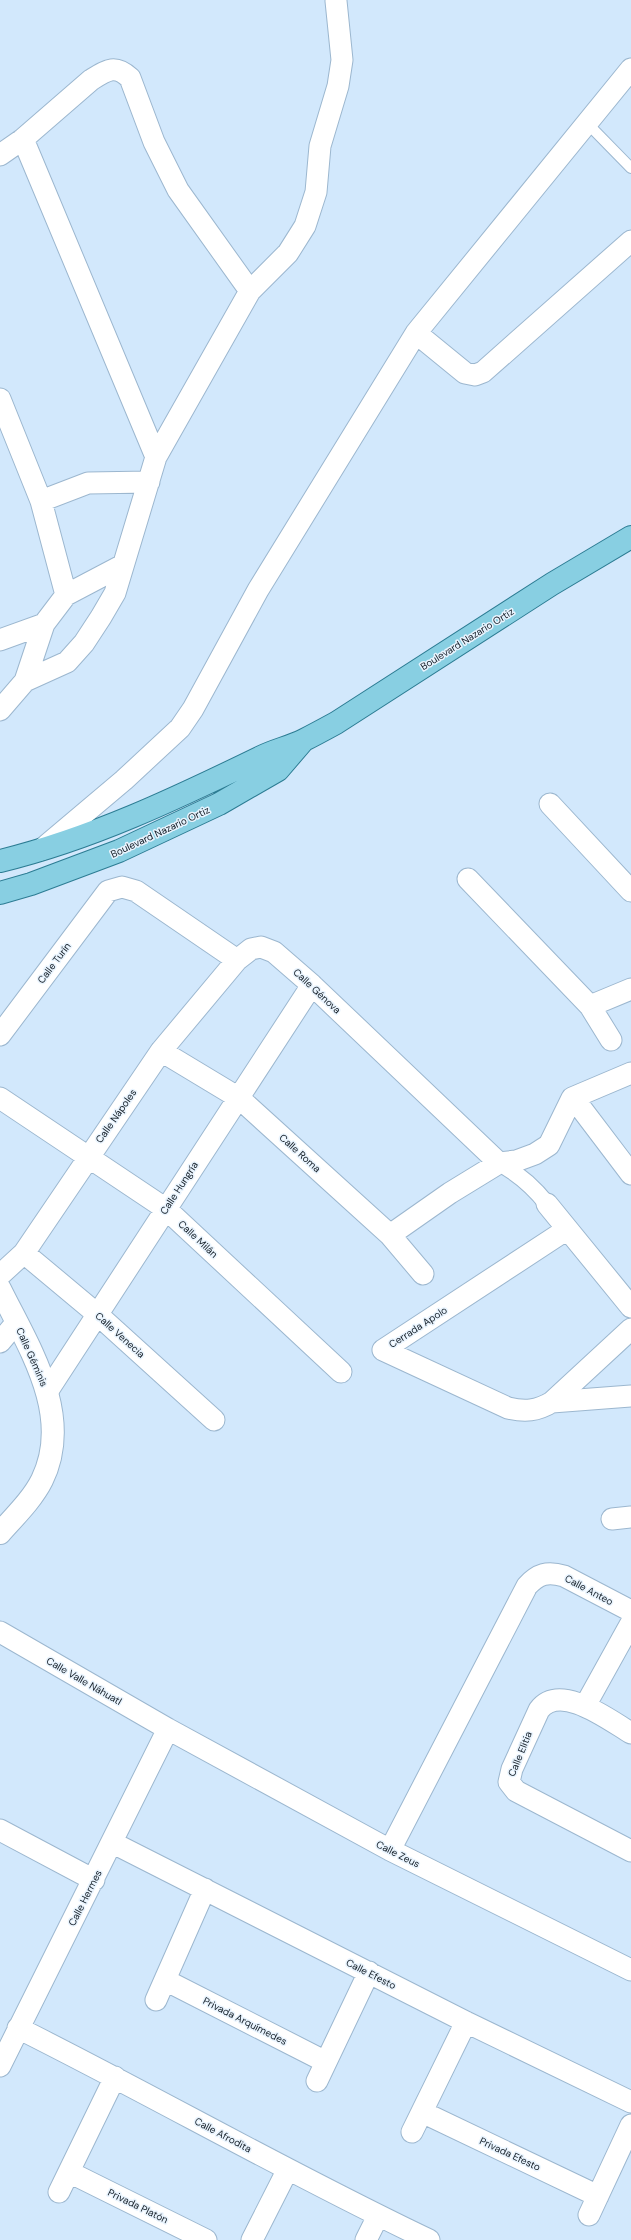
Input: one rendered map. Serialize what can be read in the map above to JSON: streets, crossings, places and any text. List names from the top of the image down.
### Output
{
  "streets": {
    "main road": ["Boulevard Nazario Ortiz"],
    "street": [
      "Calle Turín",
      "Calle Génova",
      "Calle Nápoles",
      "Calle Roma",
      "Calle Hungría",
      "Calle Milán",
      "Cerrada Apolo",
      "Calle Venecia",
      "Calle Géminis",
      "Calle Anteo",
      "Calle Valle Náhuatl",
      "Calle Elitia",
      "Calle Zeus",
      "Calle Hermes",
      "Calle Efesto",
      "Privada Arquímedes",
      "Calle Afrodita",
      "Privada Efesto",
      "Privada Platón"
    ]
  },
  "crossings": [
    ["Calle Turín", "Calle Génova"],
    ["Calle Turín", "Calle Nápoles"],
    ["Calle Génova", "Calle Nápoles"],
    ["Calle Génova", "Calle Hungría"],
    ["Calle Nápoles", "Calle Roma"],
    ["Calle Nápoles", "Calle Milán"],
    ["Calle Nápoles", "Calle Venecia"],
    ["Calle Roma", "Calle Hungría"],
    ["Calle Hungría", "Calle Milán"],
    ["Calle Hungría", "Calle Venecia"],
    ["Calle Hungría", "Calle Géminis"],
    ["Calle Anteo", "Calle Zeus"],
    ["Calle Valle Náhuatl", "Calle Zeus"],
    ["Calle Valle Náhuatl", "Calle Hermes"],
    ["Calle Zeus", "Calle Hermes"],
    ["Calle Hermes", "Calle Efesto"],
    ["Calle Hermes", "Calle Afrodita"]
  ]
}
